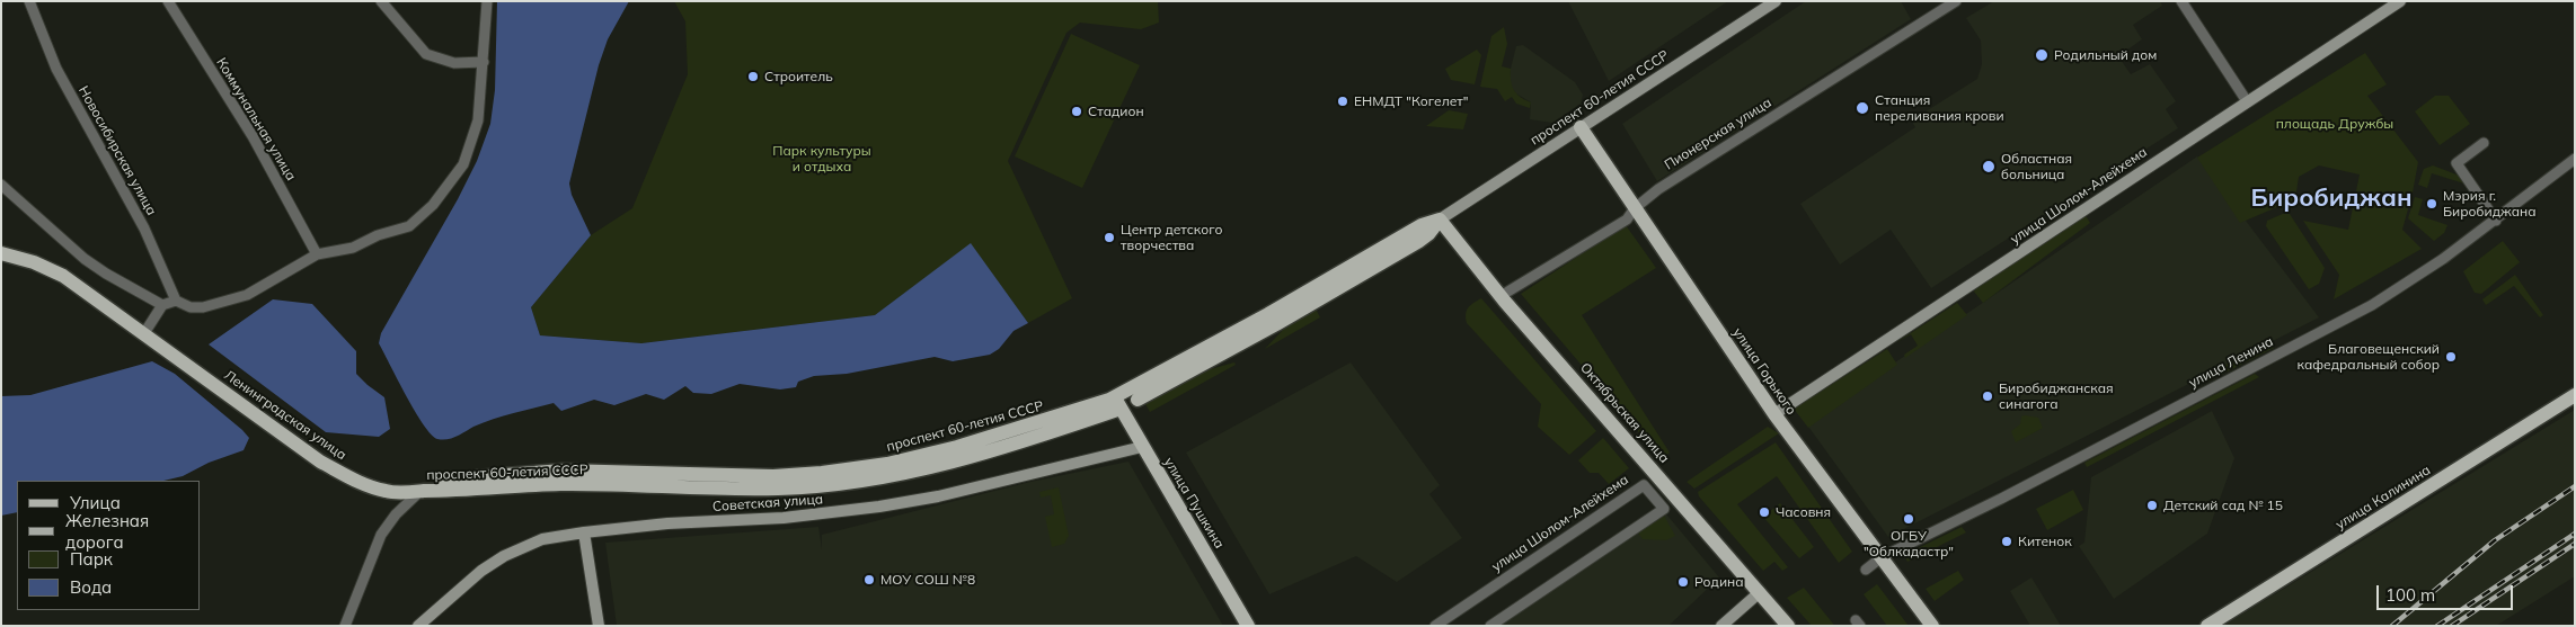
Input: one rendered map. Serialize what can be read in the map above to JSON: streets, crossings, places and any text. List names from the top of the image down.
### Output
{
  "streets": {
    "main road": [
      "проспект 60-летия СССР",
      "улица Шолом-Алейхема",
      "улица Горького",
      "Октябрьская улица",
      "Ленинградская улица",
      "улица Калинина",
      "Советская улица",
      "улица Пушкина"
    ],
    "street": [
      "Коммунальная улица",
      "Пионерская улица",
      "Новосибирская улица",
      "улица Ленина"
    ]
  },
  "crossings": [
    ["проспект 60-летия СССР", "улица Горького"],
    ["проспект 60-летия СССР", "Октябрьская улица"],
    ["проспект 60-летия СССР", "Ленинградская улица"],
    ["проспект 60-летия СССР", "улица Пушкина"],
    ["Пионерская улица", "улица Горького"],
    ["Пионерская улица", "Октябрьская улица"],
    ["улица Шолом-Алейхема", "улица Горького"],
    ["улица Ленина", "улица Горького"],
    ["Советская улица", "улица Пушкина"]
  ],
  "districts": ["Биробиджан"],
  "parks": ["площадь Дружбы", "Парк культуры и отдыха"],
  "places": [
    "Родильный дом",
    "Строитель",
    "ЕНМДТ \"Когелет\"",
    "Станция переливания крови",
    "Стадион",
    "Областная больница",
    "Мэрия г. Биробиджана",
    "Центр детского творчества",
    "Благовещенский кафедральный собор",
    "Биробиджанская синагога",
    "Детский сад № 15",
    "Часовня",
    "ОГБУ \"Облкадастр\"",
    "Китенок",
    "МОУ СОШ №8",
    "Родина"
  ],
  "legend": [
    "Улица",
    "Железная дорога",
    "Парк",
    "Вода"
  ],
  "scale_bar": "100 m"
}
